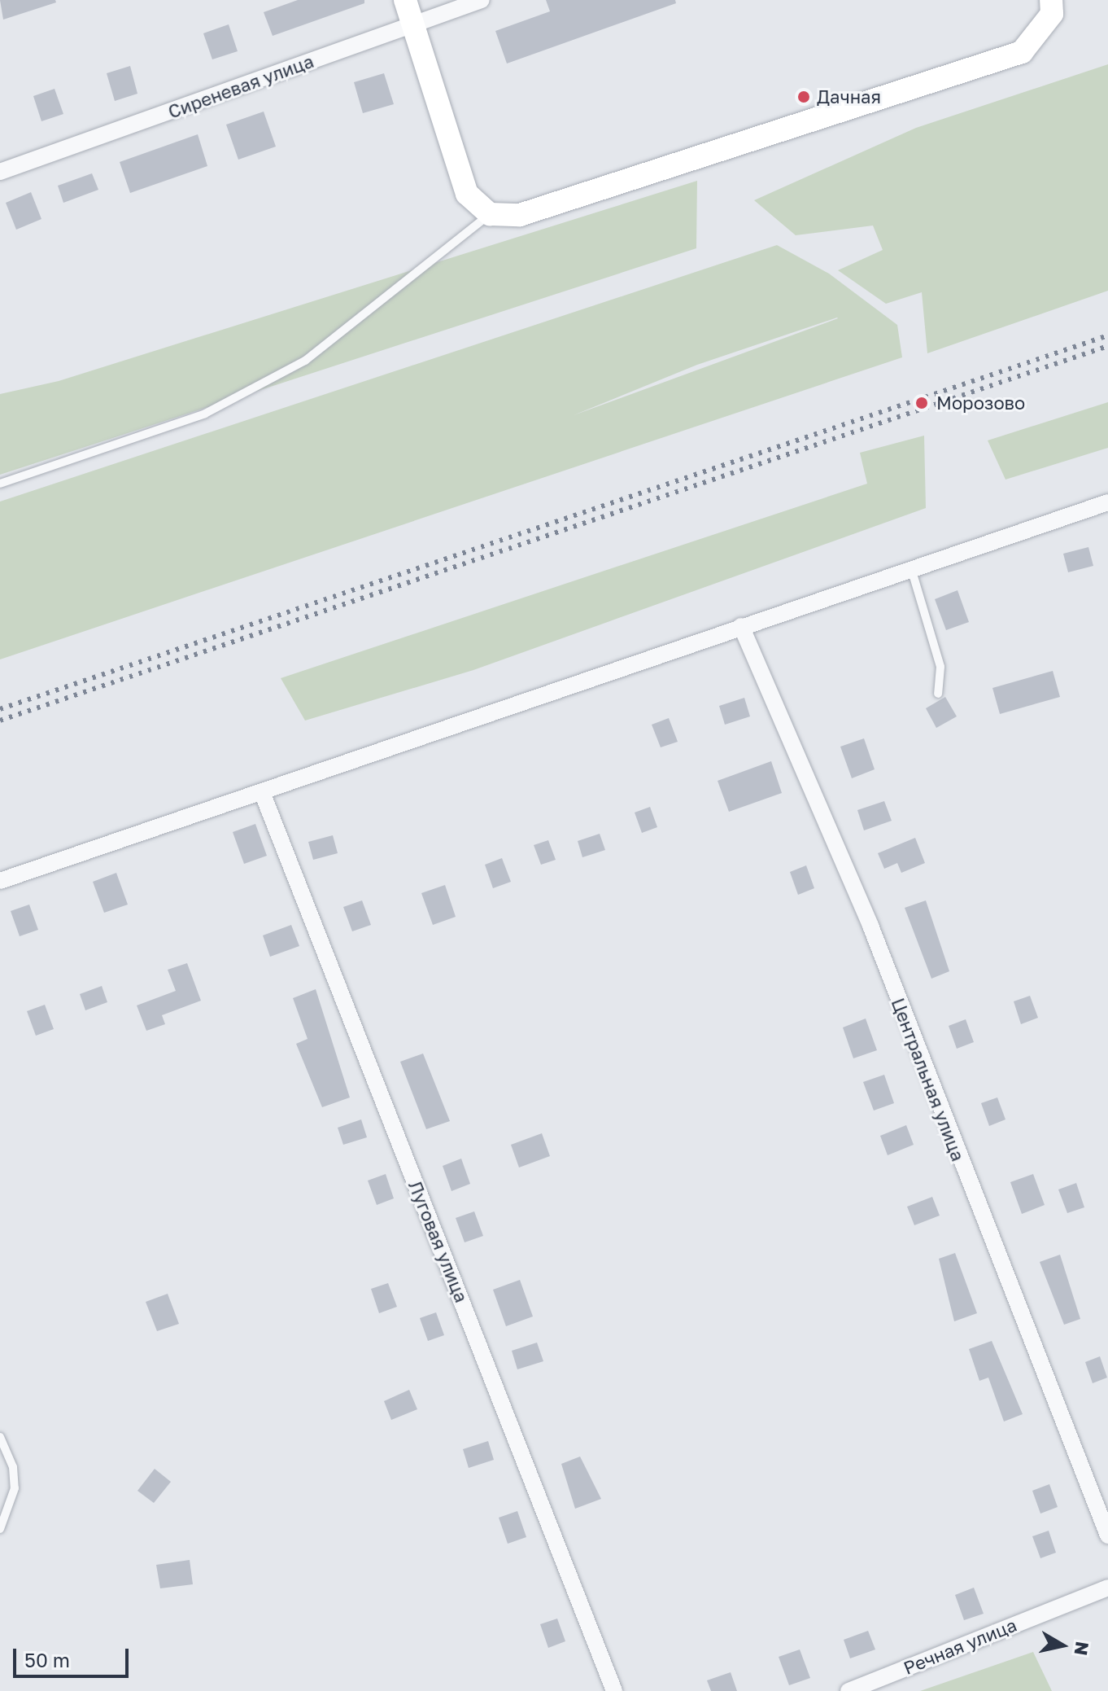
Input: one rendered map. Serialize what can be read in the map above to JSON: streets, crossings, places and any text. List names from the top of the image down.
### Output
{
  "streets": {
    "street": [
      "Сиреневая улица",
      "Центральная улица",
      "Луговая улица",
      "Речная улица"
    ]
  },
  "places": ["Дачная", "Морозово"],
  "scale_bar": "50 m",
  "north": "right"
}
